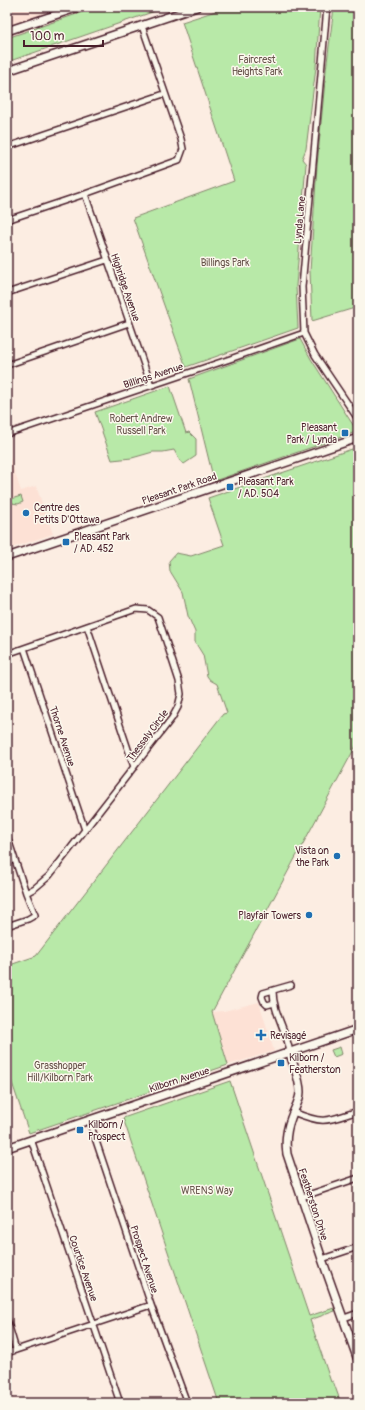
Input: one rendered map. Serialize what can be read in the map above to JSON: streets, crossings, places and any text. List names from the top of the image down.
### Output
{
  "streets": {
    "street": [
      "Lynda Lane",
      "Highridge Avenue",
      "Billings Avenue",
      "Pleasant Park Road",
      "Thessaly Circle",
      "Thorne Avenue",
      "Kilborn Avenue",
      "Featherston Drive",
      "Prospect Avenue",
      "Courtice Avenue"
    ]
  },
  "crossings": [
    ["Lynda Lane", "Billings Avenue"],
    ["Highridge Avenue", "Billings Avenue"],
    ["Thessaly Circle", "Thorne Avenue"],
    ["Kilborn Avenue", "Featherston Drive"],
    ["Kilborn Avenue", "Prospect Avenue"],
    ["Kilborn Avenue", "Courtice Avenue"]
  ],
  "parks": [
    "Faircrest Heights Park",
    "Billings Park",
    "Robert Andrew Russell Park",
    "Grasshopper Hill/Kilborn Park",
    "WRENS Way"
  ],
  "places": {
    "transit": [
      "Pleasant Park / Lynda",
      "Pleasant Park / AD. 504",
      "Pleasant Park / AD. 452",
      "Kilborn / Featherston",
      "Kilborn / Prospect"
    ],
    "other": ["Centre des Petits D'Ottawa", "Vista on the Park", "Playfair Towers"],
    "health": ["Revisagé"]
  },
  "scale_bar": "100 m"
}
